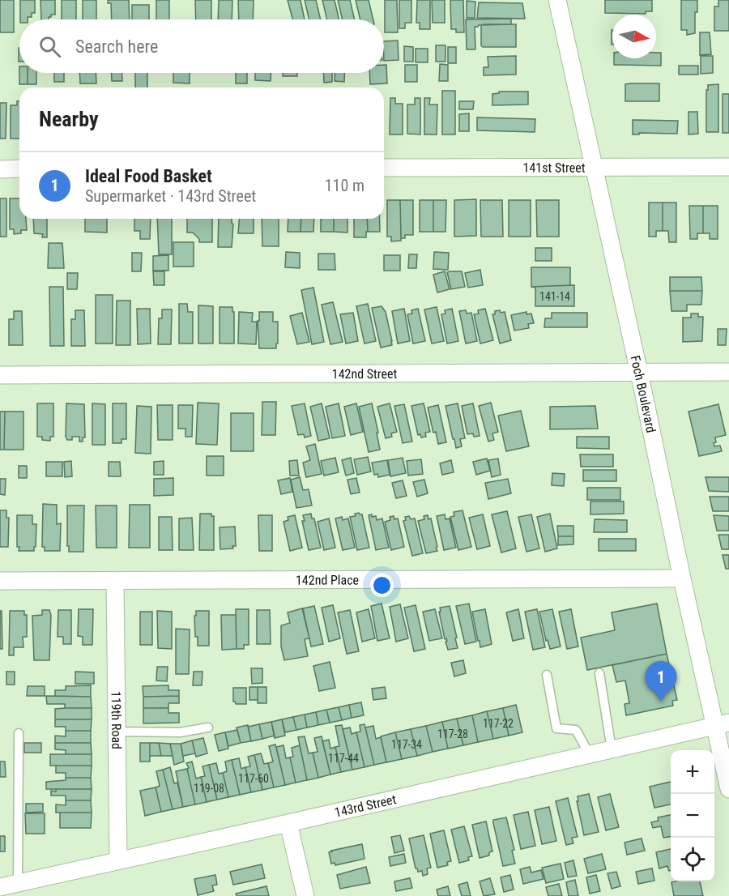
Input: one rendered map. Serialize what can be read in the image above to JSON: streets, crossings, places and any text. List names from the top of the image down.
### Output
{
  "streets": {
    "street": [
      "141st Street",
      "142nd Street",
      "Foch Boulevard",
      "142nd Place",
      "119th Road",
      "143rd Street"
    ]
  },
  "crossings": [
    ["141st Street", "Foch Boulevard"],
    ["142nd Street", "Foch Boulevard"],
    ["Foch Boulevard", "142nd Place"],
    ["Foch Boulevard", "143rd Street"],
    ["142nd Place", "119th Road"],
    ["119th Road", "143rd Street"]
  ],
  "house_numbers": [
    "141-14",
    "117-22",
    "117-28",
    "117-34",
    "117-44",
    "117-60",
    "119-08"
  ],
  "north": "right",
  "page": {
    "search": "Search here",
    "heading": "Nearby",
    "list": [
      {
        "mark": "1",
        "name": "Ideal Food Basket",
        "note": "Supermarket · 143rd Street",
        "value": "110 m"
      }
    ],
    "pins": "1",
    "map_buttons": ["+", "−"]
  }
}
